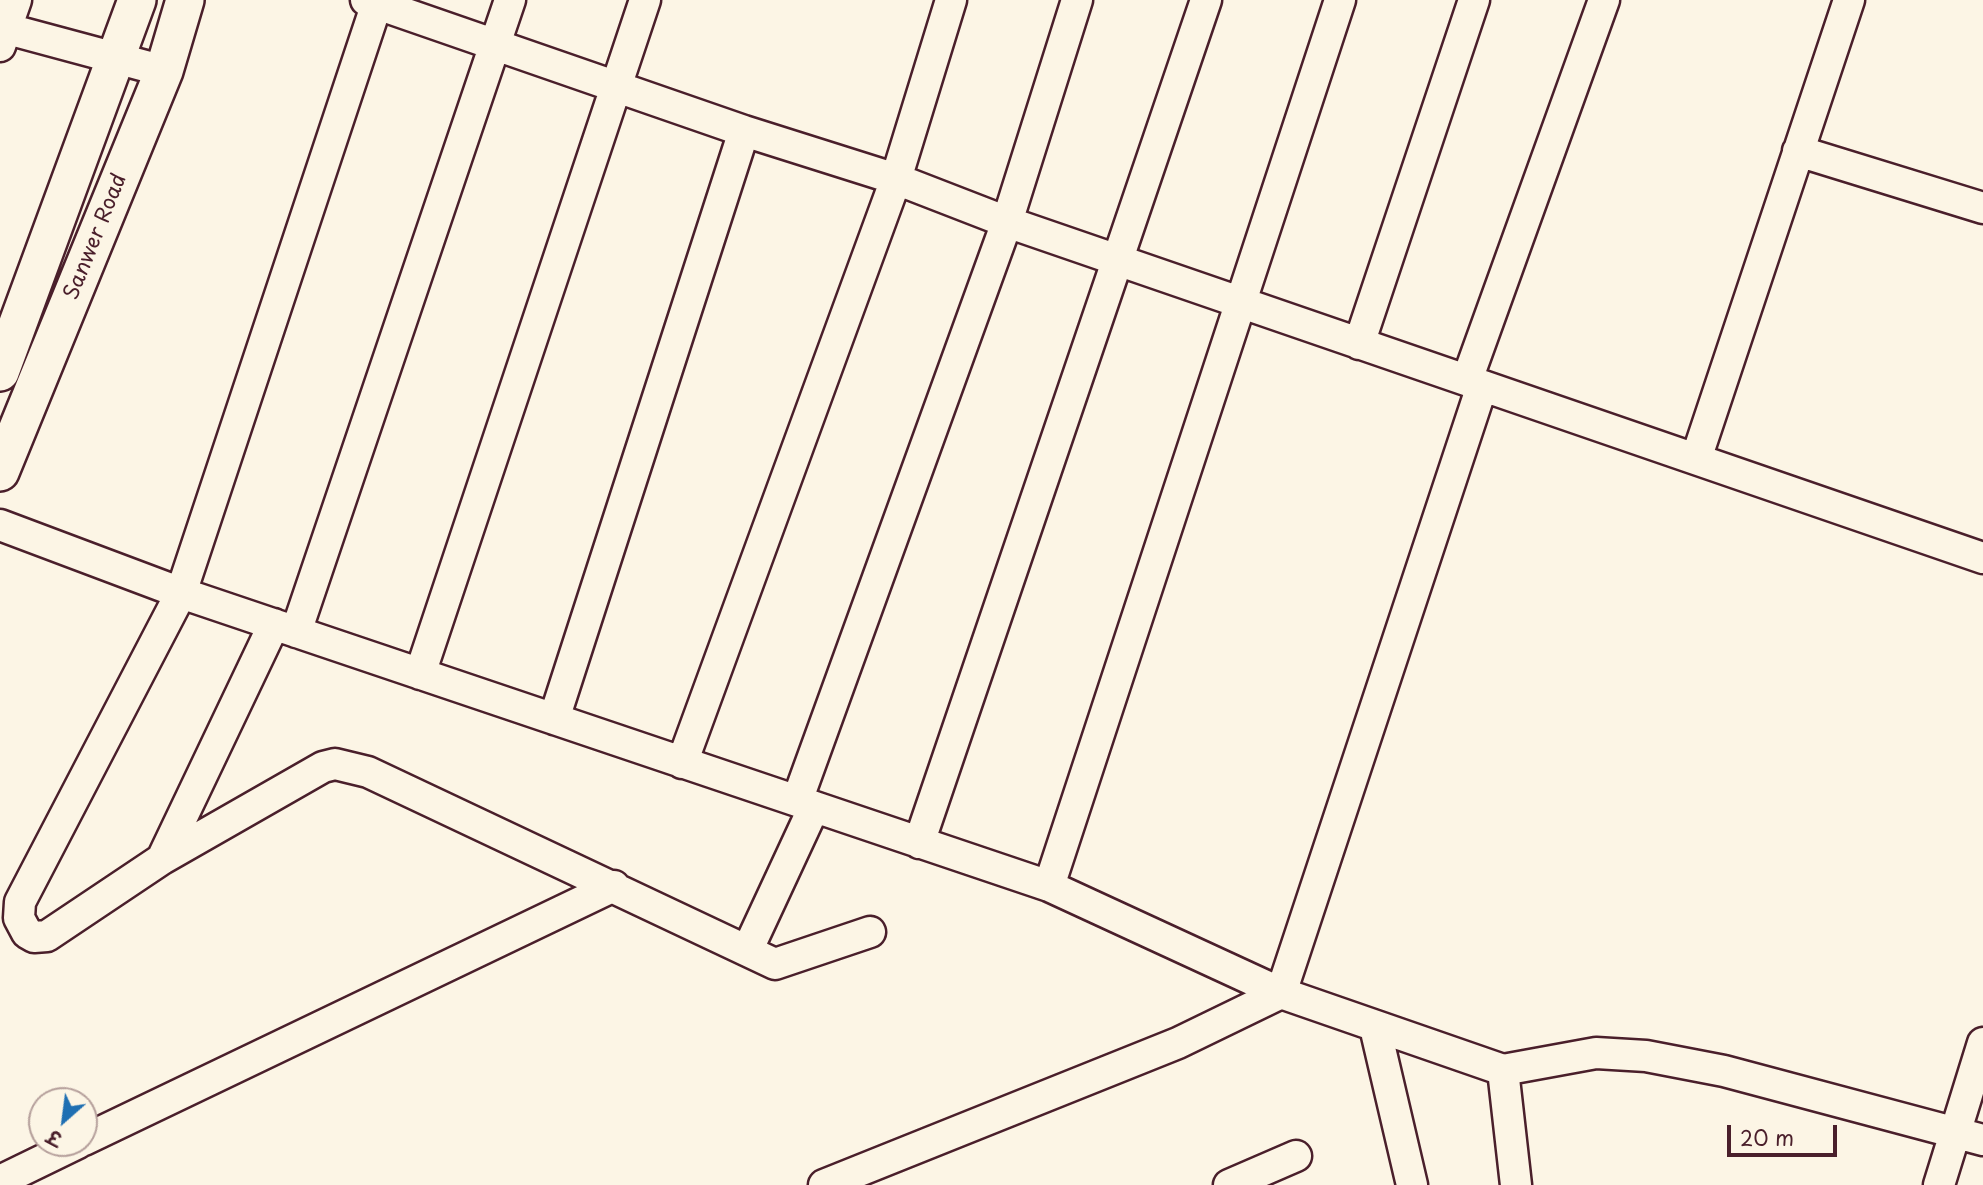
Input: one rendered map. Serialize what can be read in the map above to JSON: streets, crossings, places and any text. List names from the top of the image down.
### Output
{
  "streets": {
    "street": ["Sanwer Road"]
  },
  "scale_bar": "20 m",
  "north": "bottom left"
}
